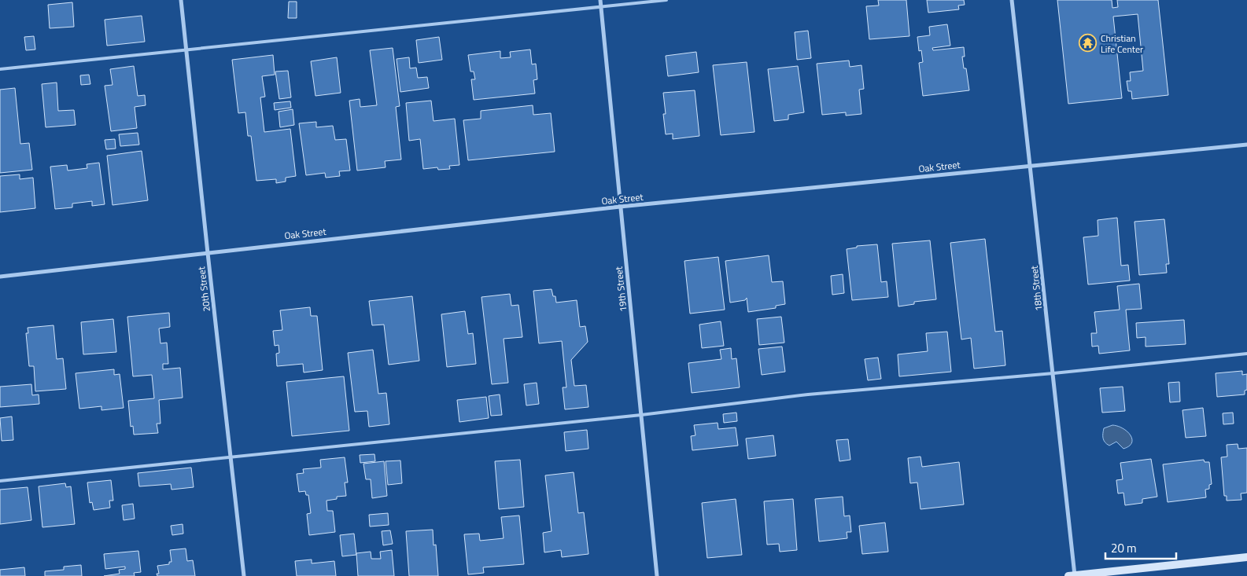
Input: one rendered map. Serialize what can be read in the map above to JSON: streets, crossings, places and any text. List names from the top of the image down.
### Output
{
  "streets": {
    "street": [
      "Oak Street",
      "18th Street",
      "20th Street",
      "19th Street"
    ]
  },
  "crossings": [
    ["Oak Street", "18th Street"],
    ["Oak Street", "20th Street"],
    ["Oak Street", "19th Street"]
  ],
  "places": {
    "temple": ["Christian Life Center"]
  },
  "scale_bar": "20 m"
}
